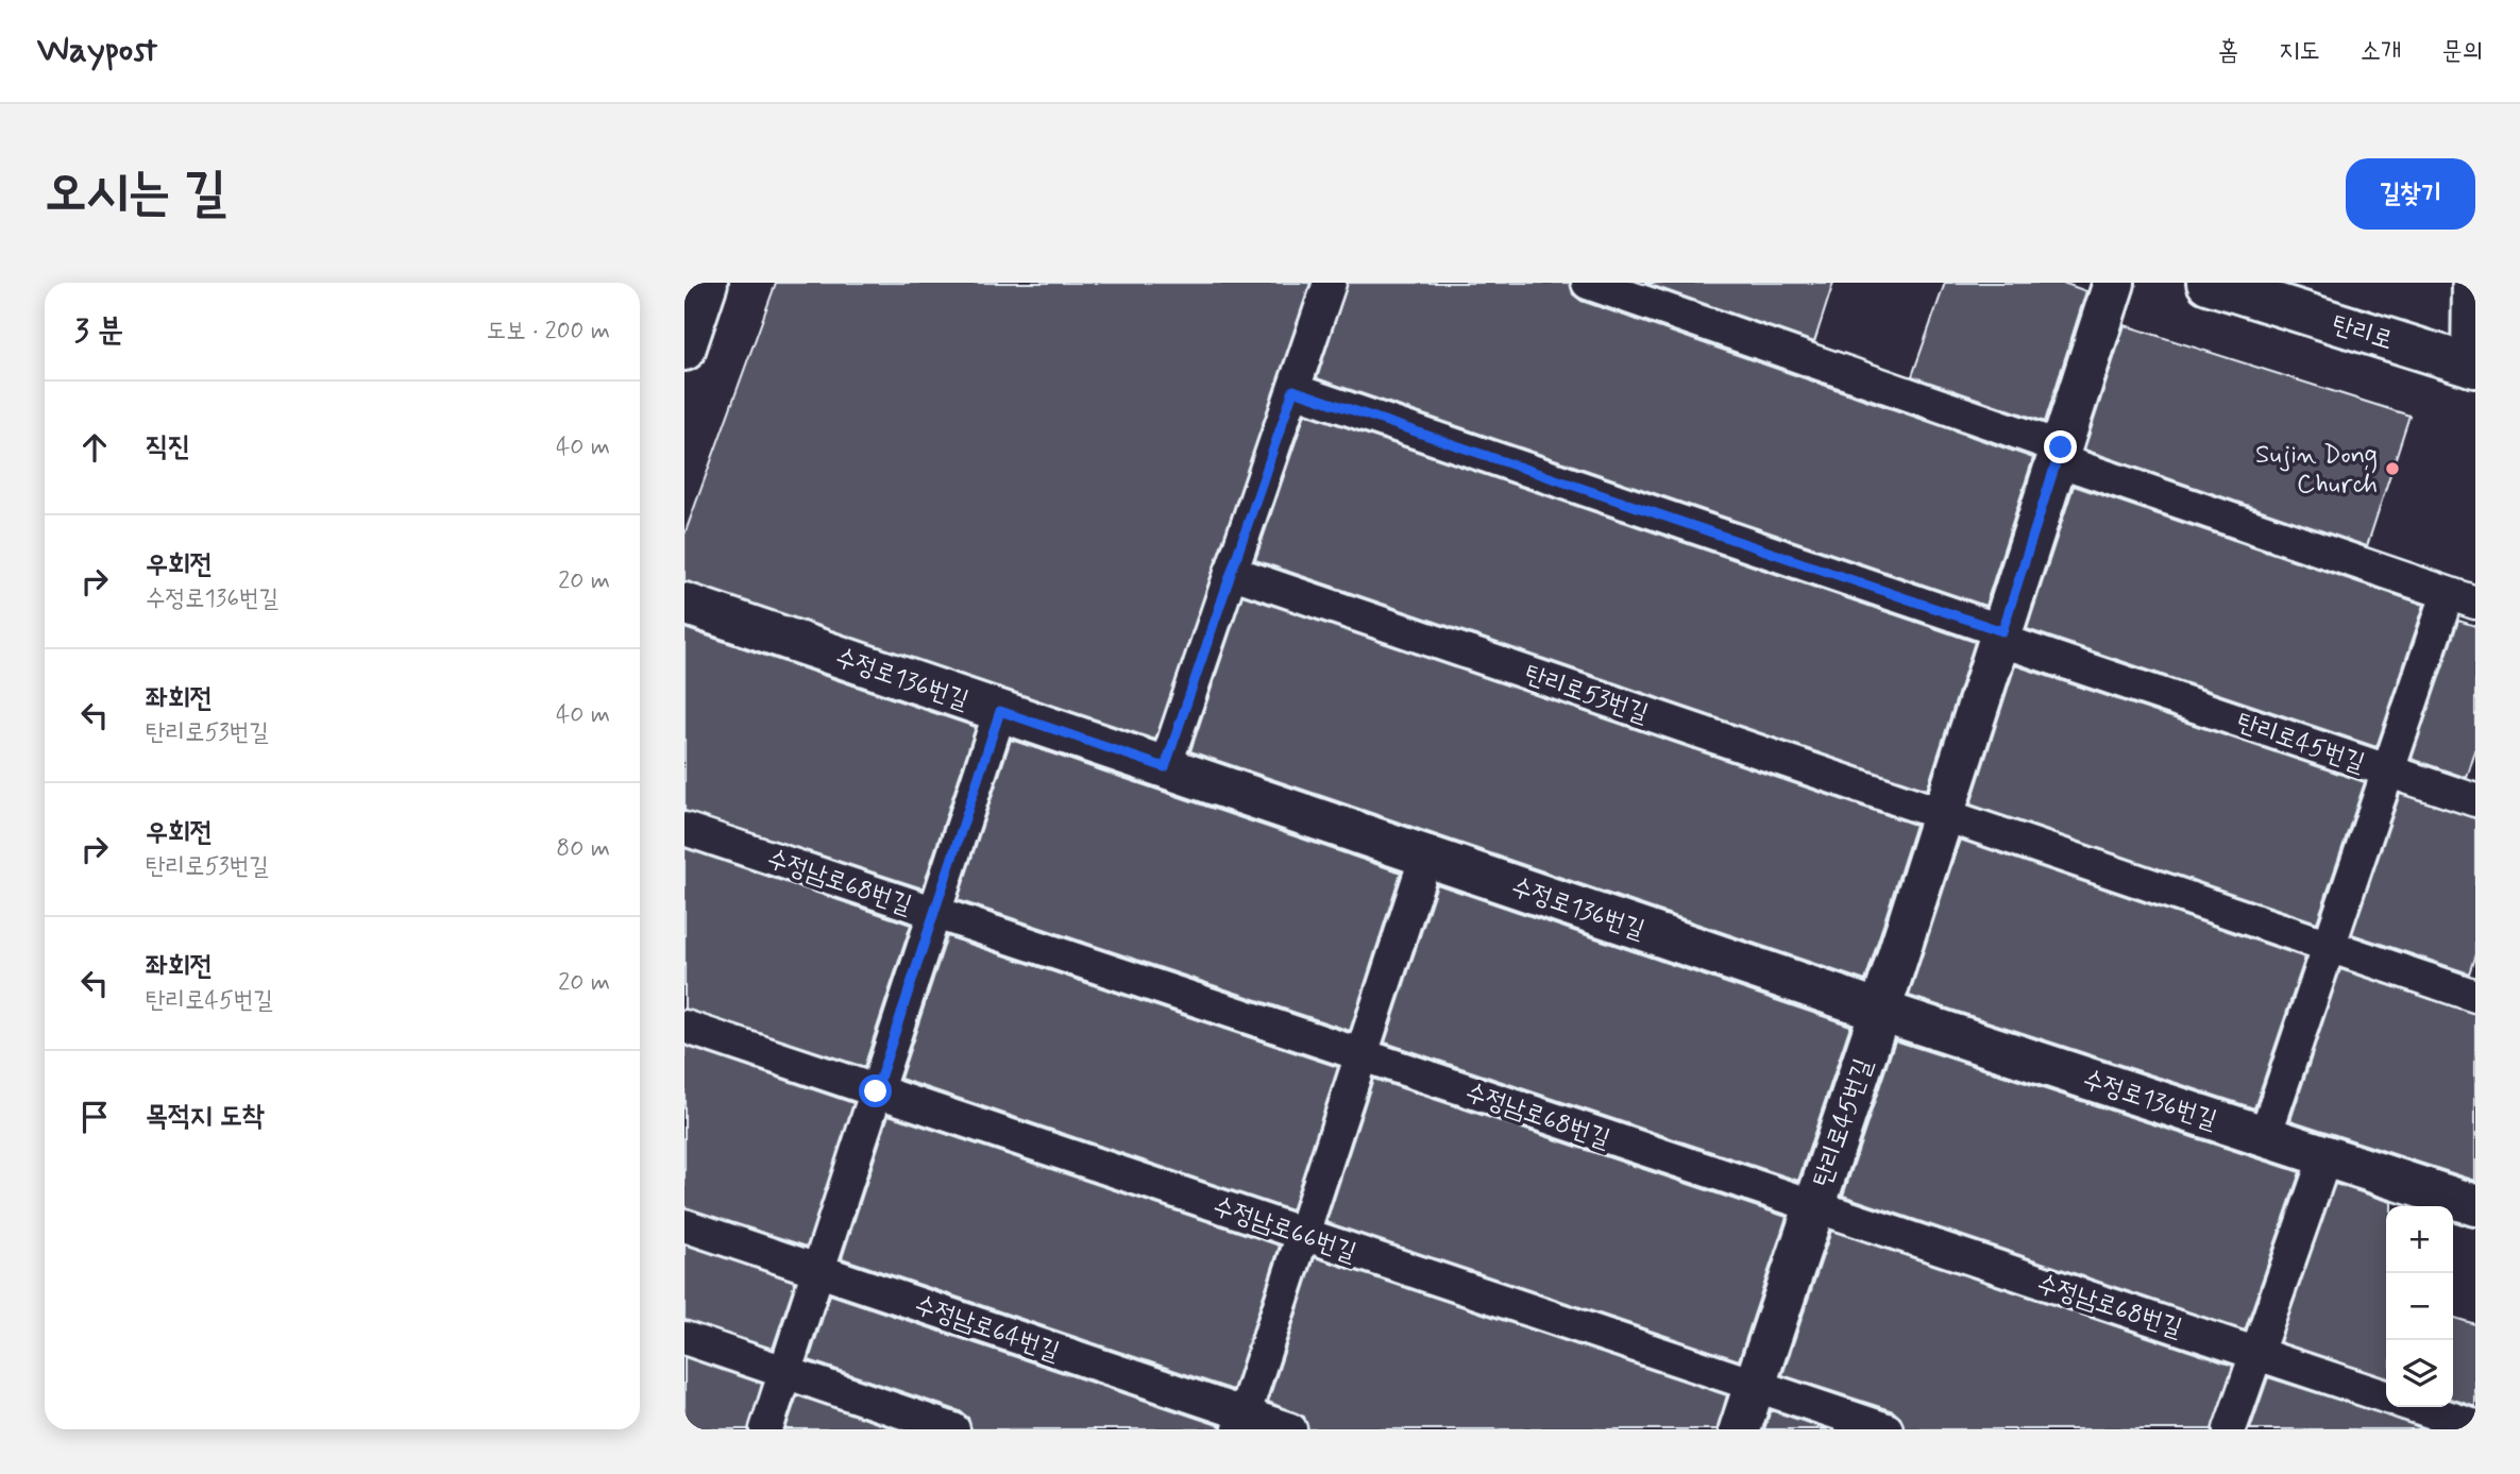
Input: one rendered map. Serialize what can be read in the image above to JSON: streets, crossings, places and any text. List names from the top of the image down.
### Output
{
  "streets": {
    "street": ["탄리로", "수정로136번길", "탄리로45번길"],
    "lane": [
      "탄리로53번길",
      "수정남로68번길",
      "수정남로66번길",
      "수정남로64번길"
    ]
  },
  "crossings": [
    ["수정로136번길", "탄리로45번길"],
    ["탄리로53번길", "탄리로45번길"],
    ["탄리로45번길", "수정남로68번길"],
    ["탄리로45번길", "수정남로66번길"]
  ],
  "places": ["Sujin Dong Church"],
  "page": {
    "header": "Waypost",
    "nav": [
      "홈",
      "지도",
      "소개",
      "문의"
    ],
    "buttons": "길찾기",
    "title": "오시는 길",
    "heading": ["3 분", "도보 · 200 m"],
    "list": [
      ["직진", "40 m"],
      ["우회전", "수정로136번길", "20 m"],
      ["좌회전", "탄리로53번길", "40 m"],
      ["우회전", "탄리로53번길", "80 m"],
      ["좌회전", "탄리로45번길", "20 m"],
      "목적지 도착"
    ],
    "map_buttons": ["+", "−"]
  }
}
